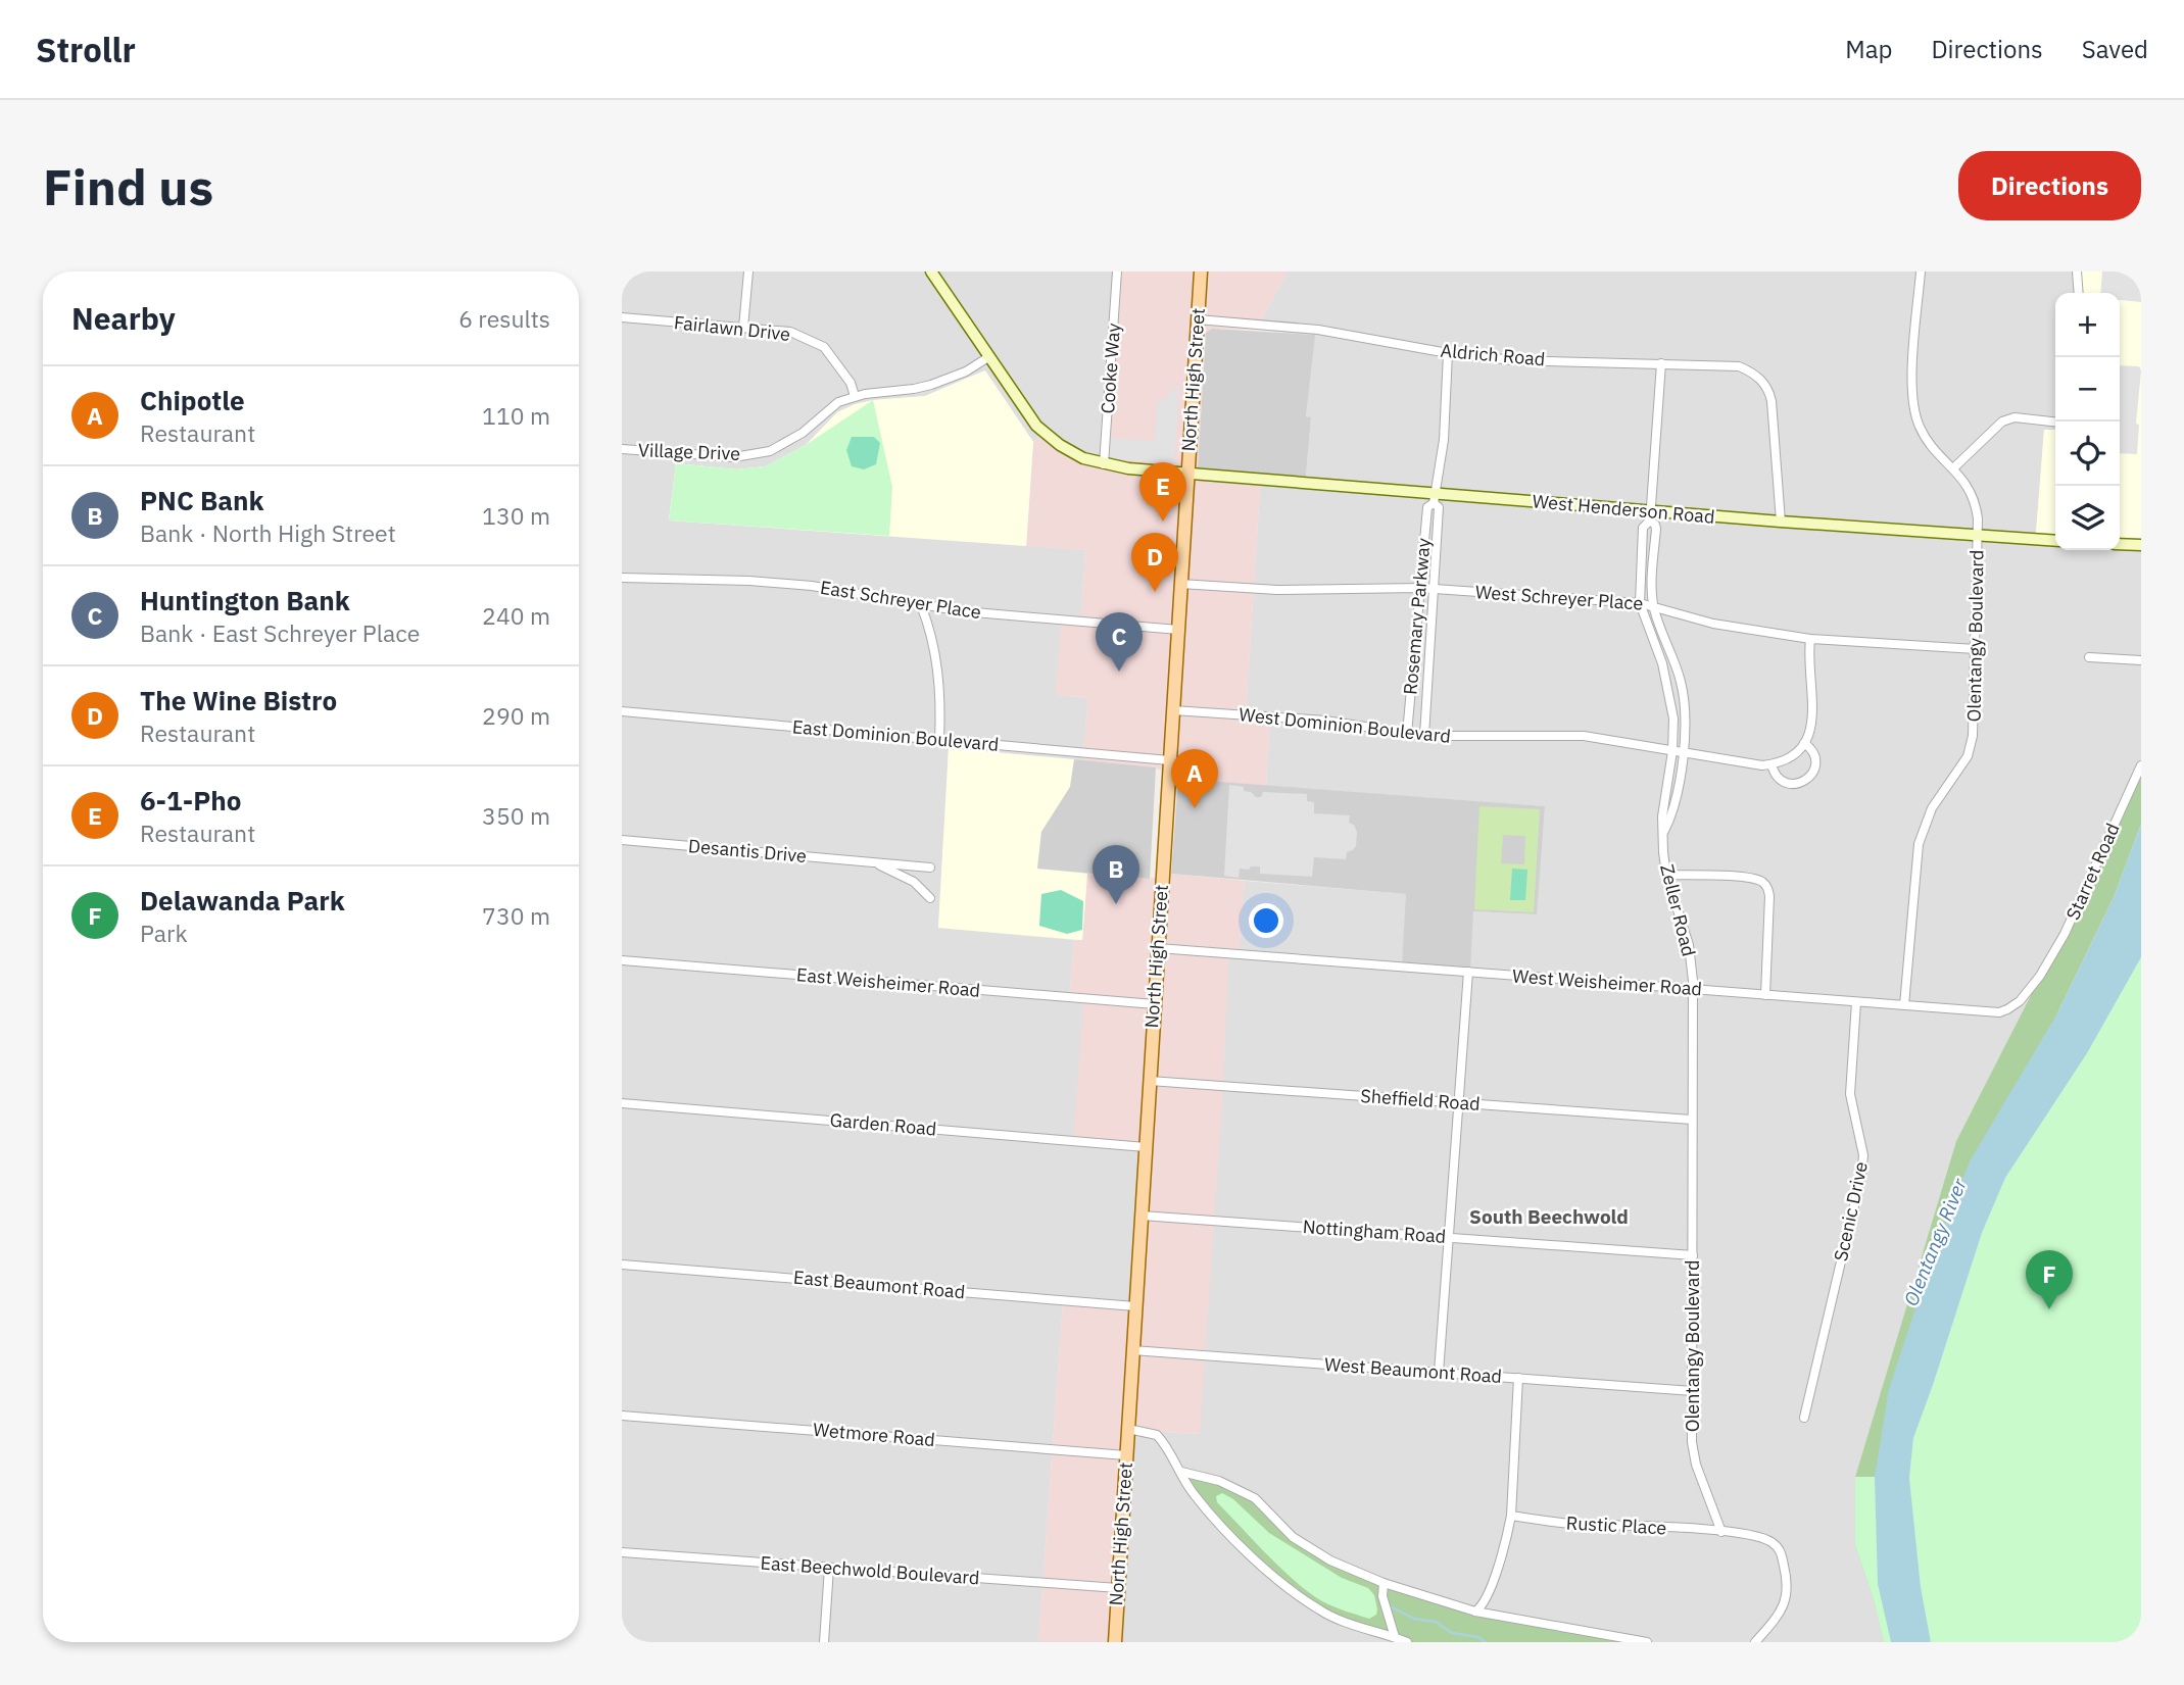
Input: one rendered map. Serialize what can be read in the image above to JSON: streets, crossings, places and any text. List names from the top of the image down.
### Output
{
  "streets": {
    "main road": ["North High Street", "West Henderson Road"],
    "street": [
      "Fairlawn Drive",
      "Aldrich Road",
      "Cooke Way",
      "Village Drive",
      "West Schreyer Place",
      "East Schreyer Place",
      "Rosemary Parkway",
      "Olentangy Boulevard",
      "West Dominion Boulevard",
      "East Dominion Boulevard",
      "Desantis Drive",
      "Starret Road",
      "Zeller Road",
      "East Weisheimer Road",
      "West Weisheimer Road",
      "Sheffield Road",
      "Garden Road",
      "Scenic Drive",
      "Nottingham Road",
      "East Beaumont Road",
      "West Beaumont Road",
      "Wetmore Road",
      "Rustic Place",
      "East Beechwold Boulevard"
    ]
  },
  "crossings": [
    ["Fairlawn Drive", "Village Drive"],
    ["Aldrich Road", "North High Street"],
    ["Aldrich Road", "West Henderson Road"],
    ["Aldrich Road", "Rosemary Parkway"],
    ["Aldrich Road", "Zeller Road"],
    ["Cooke Way", "West Henderson Road"],
    ["North High Street", "West Henderson Road"],
    ["North High Street", "West Schreyer Place"],
    ["North High Street", "East Schreyer Place"],
    ["North High Street", "West Dominion Boulevard"],
    ["North High Street", "East Dominion Boulevard"],
    ["North High Street", "East Weisheimer Road"],
    ["North High Street", "West Weisheimer Road"],
    ["North High Street", "Sheffield Road"],
    ["North High Street", "Garden Road"],
    ["North High Street", "Nottingham Road"],
    ["North High Street", "East Beaumont Road"],
    ["North High Street", "West Beaumont Road"],
    ["North High Street", "Wetmore Road"],
    ["North High Street", "East Beechwold Boulevard"],
    ["Village Drive", "West Henderson Road"],
    ["West Henderson Road", "Rosemary Parkway"],
    ["West Henderson Road", "Olentangy Boulevard"],
    ["West Henderson Road", "Zeller Road"],
    ["West Schreyer Place", "Rosemary Parkway"],
    ["West Schreyer Place", "Olentangy Boulevard"],
    ["West Schreyer Place", "Zeller Road"],
    ["Rosemary Parkway", "West Dominion Boulevard"],
    ["Olentangy Boulevard", "Zeller Road"],
    ["Olentangy Boulevard", "West Weisheimer Road"],
    ["Olentangy Boulevard", "Sheffield Road"],
    ["Olentangy Boulevard", "Nottingham Road"],
    ["Olentangy Boulevard", "West Beaumont Road"],
    ["Olentangy Boulevard", "Rustic Place"],
    ["West Dominion Boulevard", "Zeller Road"],
    ["Starret Road", "West Weisheimer Road"],
    ["Zeller Road", "West Weisheimer Road"],
    ["West Weisheimer Road", "Scenic Drive"]
  ],
  "districts": ["South Beechwold"],
  "water": ["Olentangy River"],
  "page": {
    "header": "Strollr",
    "nav": ["Map", "Directions", "Saved"],
    "buttons": "Directions",
    "title": "Find us",
    "heading": ["Nearby", "6 results"],
    "map_buttons": ["+", "−"],
    "list": [
      {
        "mark": "A",
        "name": "Chipotle",
        "note": "Restaurant",
        "value": "110 m"
      },
      {
        "mark": "B",
        "name": "PNC Bank",
        "note": "Bank · North High Street",
        "value": "130 m"
      },
      {
        "mark": "C",
        "name": "Huntington Bank",
        "note": "Bank · East Schreyer Place",
        "value": "240 m"
      },
      {
        "mark": "D",
        "name": "The Wine Bistro",
        "note": "Restaurant",
        "value": "290 m"
      },
      {
        "mark": "E",
        "name": "6-1-Pho",
        "note": "Restaurant",
        "value": "350 m"
      },
      {
        "mark": "F",
        "name": "Delawanda Park",
        "note": "Park",
        "value": "730 m"
      }
    ],
    "pins": [
      "E",
      "D",
      "C",
      "A",
      "B",
      "F"
    ]
  }
}
